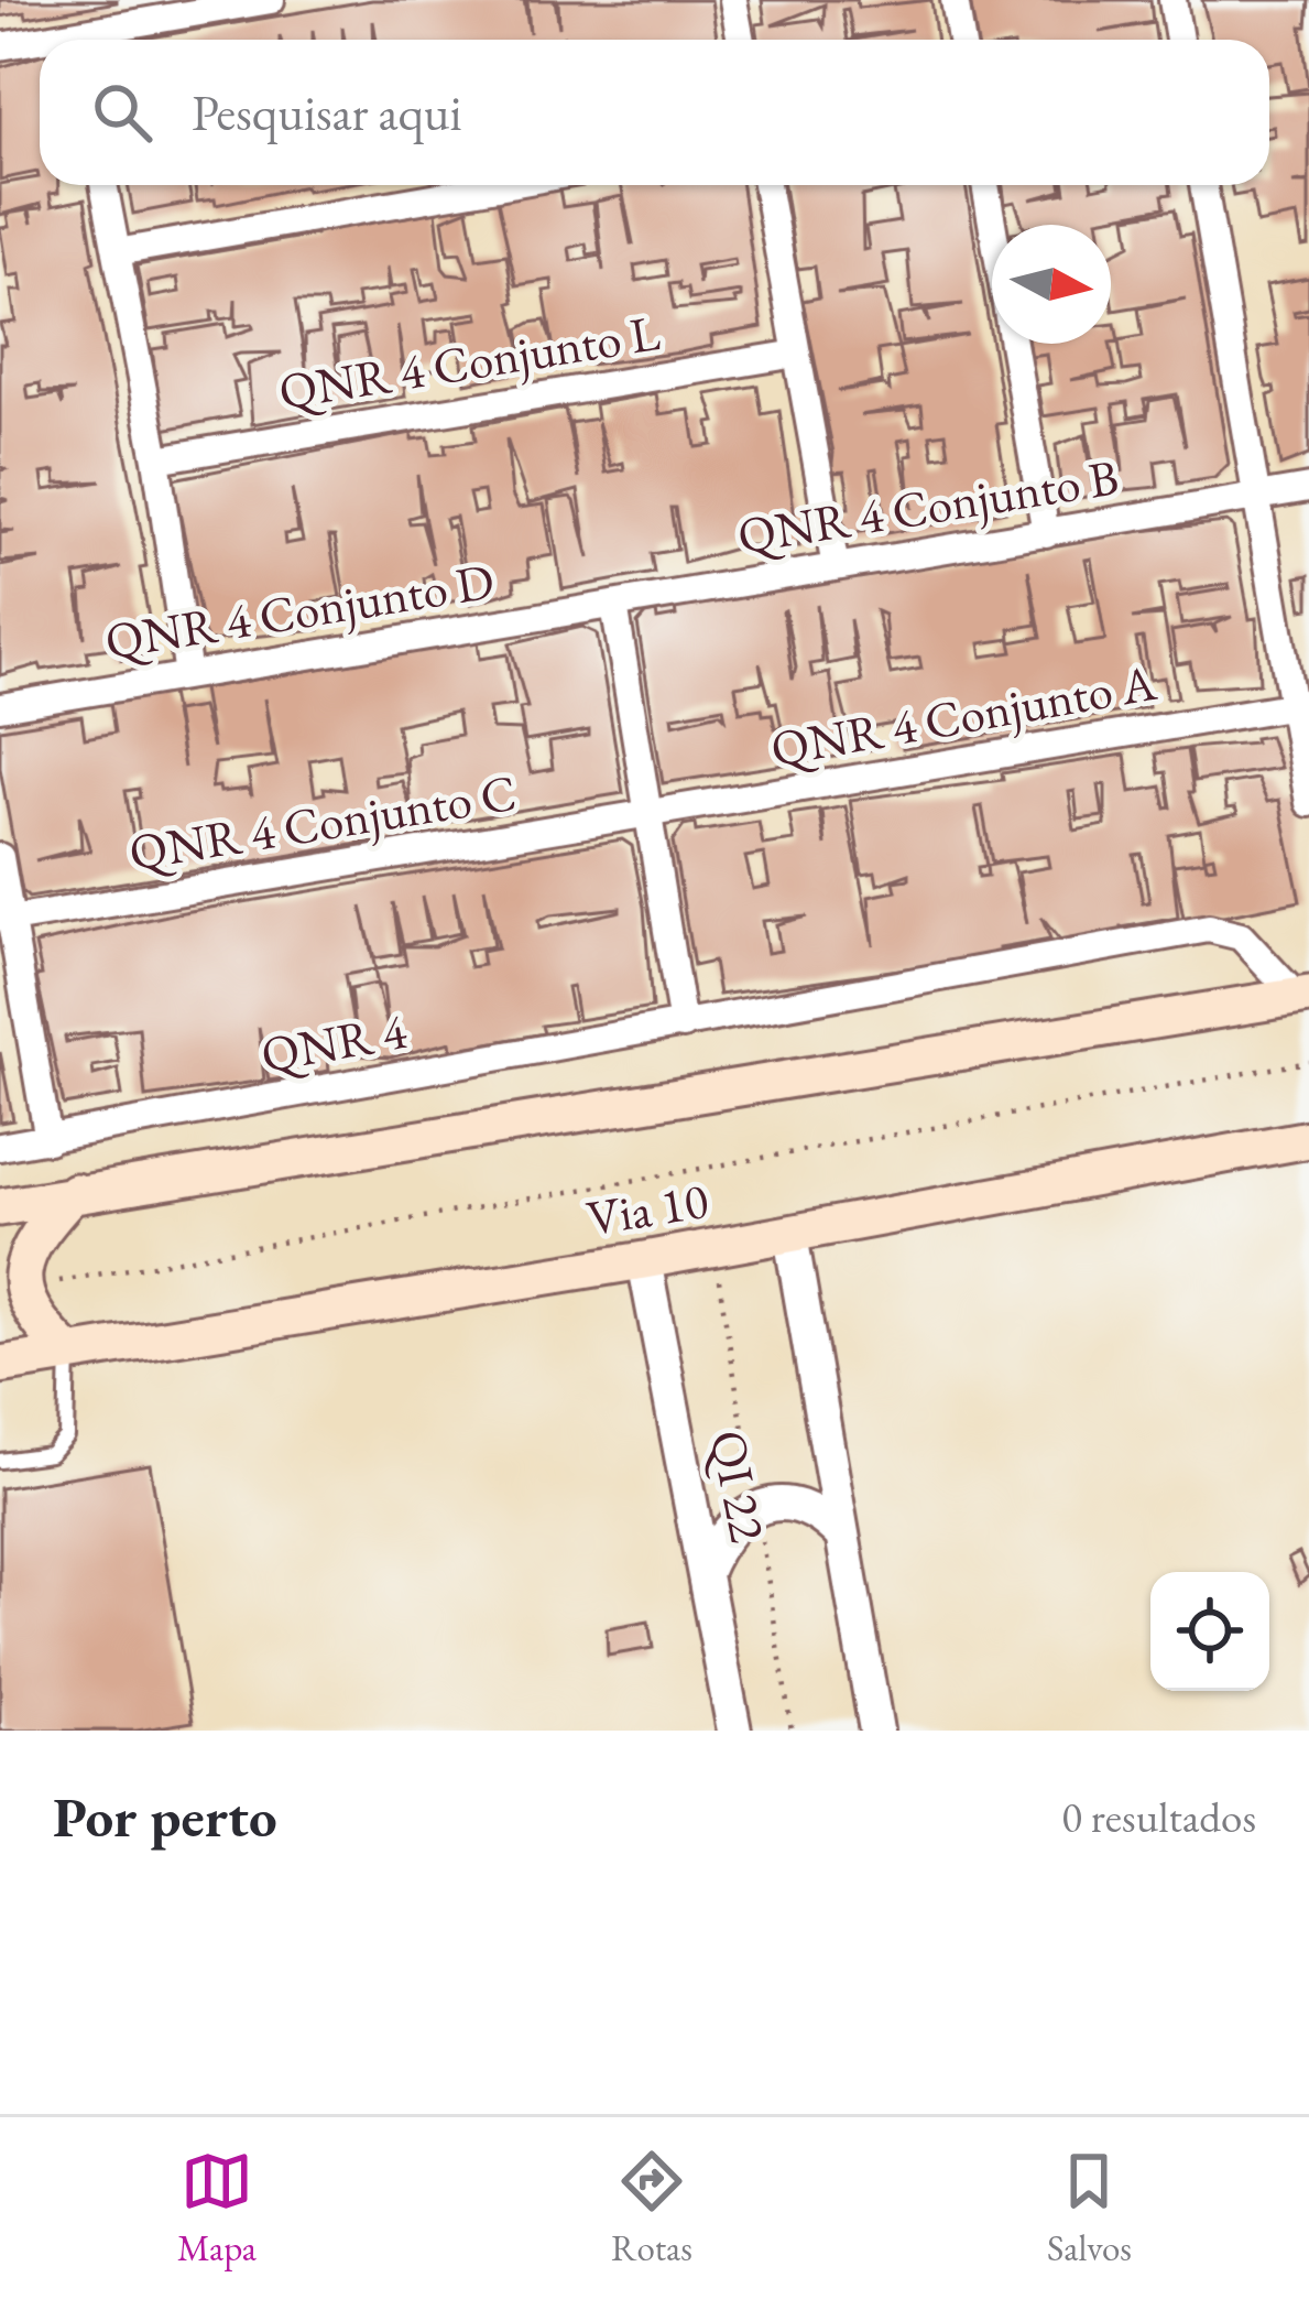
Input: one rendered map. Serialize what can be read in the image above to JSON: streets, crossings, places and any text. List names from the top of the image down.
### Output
{
  "streets": {
    "main road": ["Via 10"],
    "street": [
      "QNR 4 Conjunto L",
      "QNR 4 Conjunto B",
      "QNR 4 Conjunto D",
      "QNR 4 Conjunto A",
      "QNR 4 Conjunto C",
      "QNR 4",
      "QI 22"
    ]
  },
  "crossings": [
    ["QNR 4 Conjunto B", "QNR 4 Conjunto D"],
    ["QNR 4 Conjunto A", "QNR 4 Conjunto C"],
    ["Via 10", "QI 22"]
  ],
  "north": "right",
  "page": {
    "search": "Pesquisar aqui",
    "heading": ["Por perto", "0 resultados"],
    "nav": ["Mapa", "Rotas", "Salvos"]
  }
}
